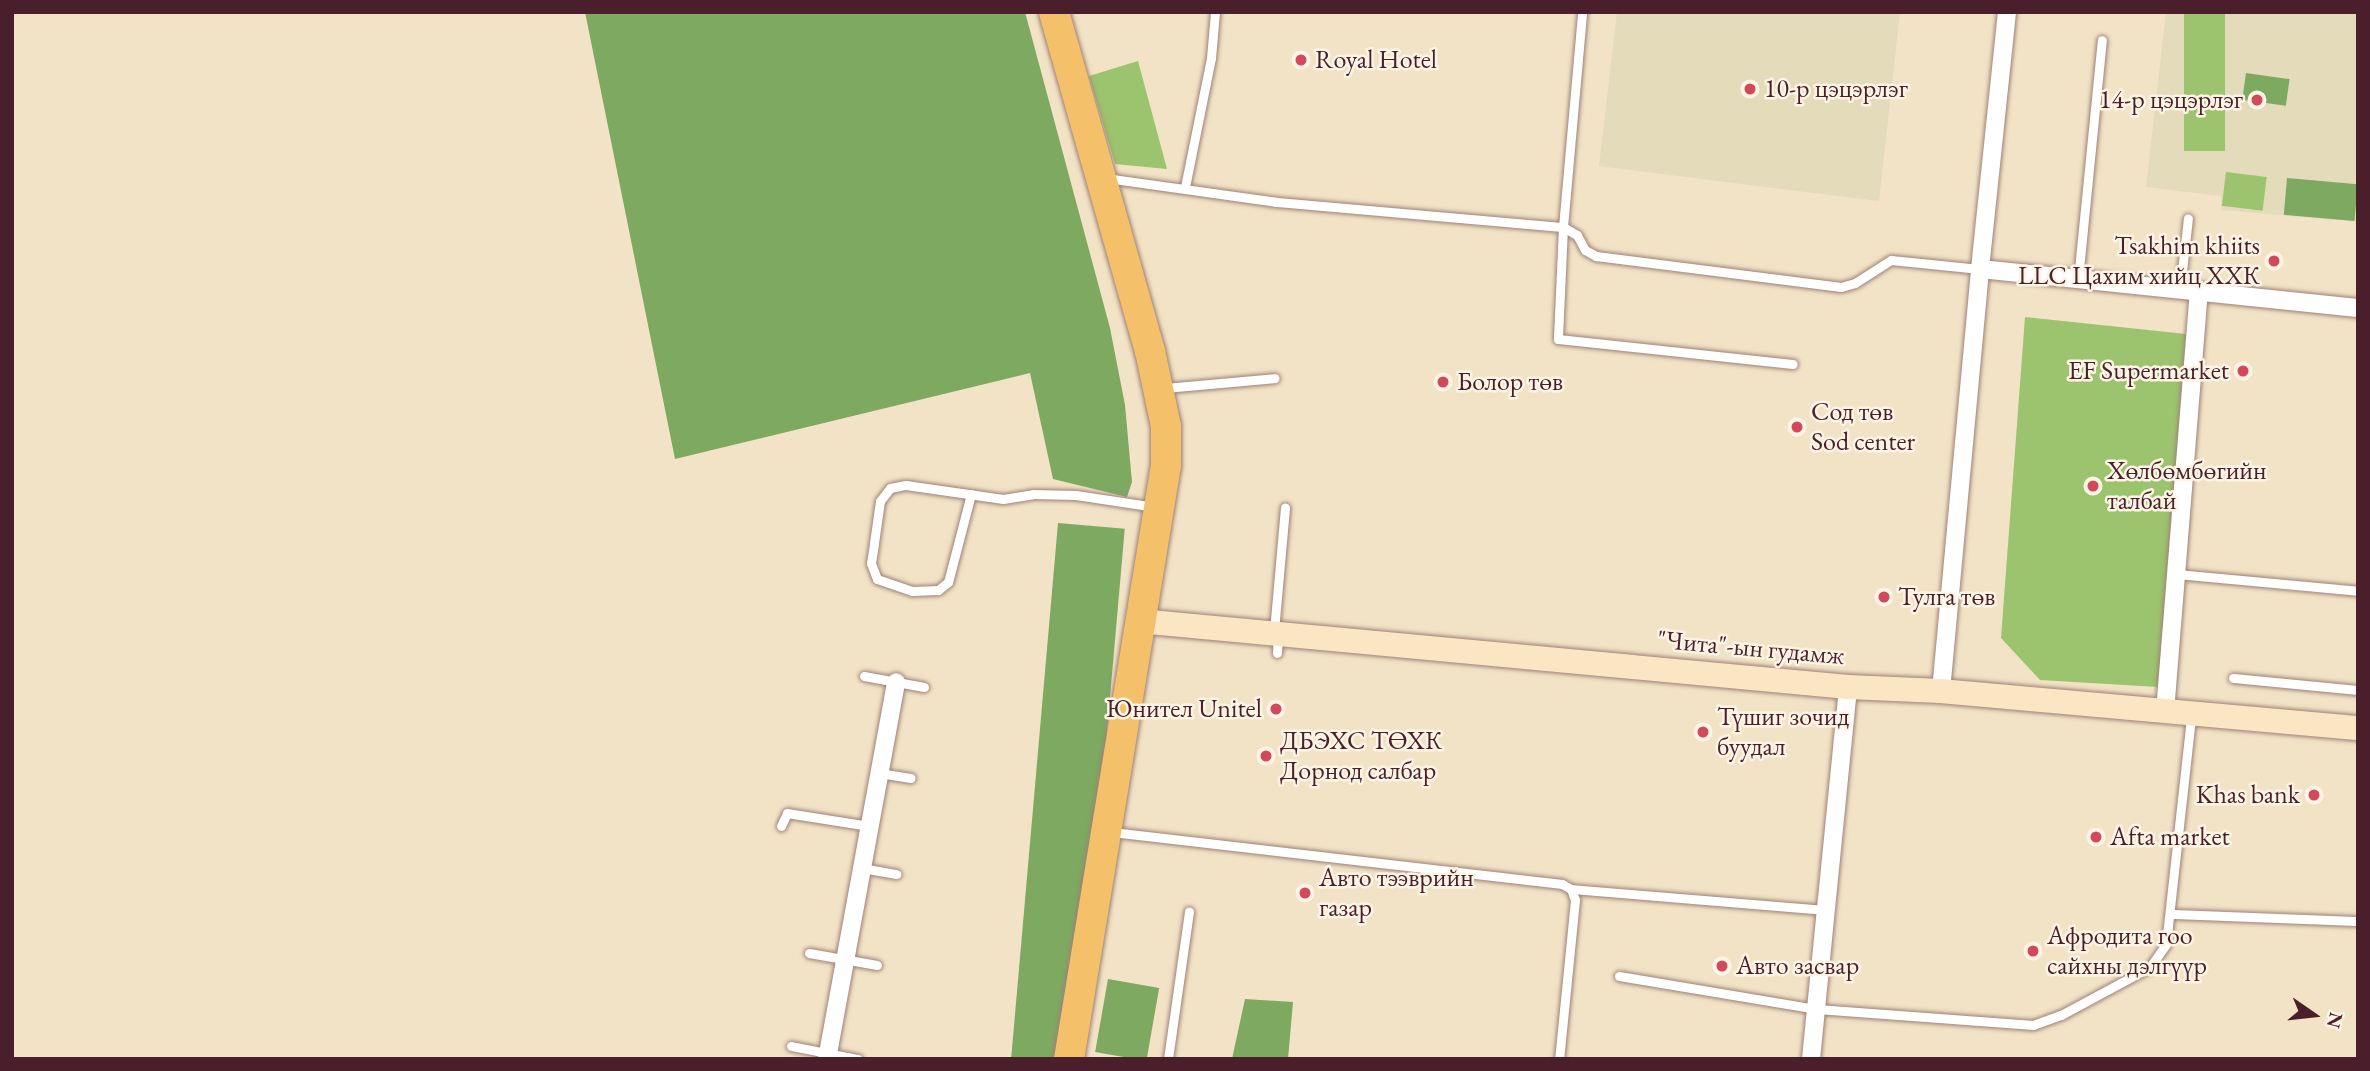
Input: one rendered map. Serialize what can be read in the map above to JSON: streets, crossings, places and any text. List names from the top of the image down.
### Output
{
  "streets": {
    "main road": ["\"Чита\"-ын гудамж"]
  },
  "places": [
    "Royal Hotel",
    "10-р цэцэрлэг",
    "14-р цэцэрлэг",
    "Tsakhim khiits LLC Цахим хийц ХХК",
    "EF Supermarket",
    "Болор төв",
    "Сод төв Sod center",
    "Хөлбөмбөгийн талбай",
    "Тулга төв",
    "Юнител Unitel",
    "Түшиг зочид буудал",
    "ДБЭХС ТӨХК Дорнод салбар",
    "Khas bank",
    "Afta market",
    "Авто тээврийн газар",
    "Афродита гоо сайхны дэлгүүр",
    "Авто засвар"
  ],
  "north": "right"
}
